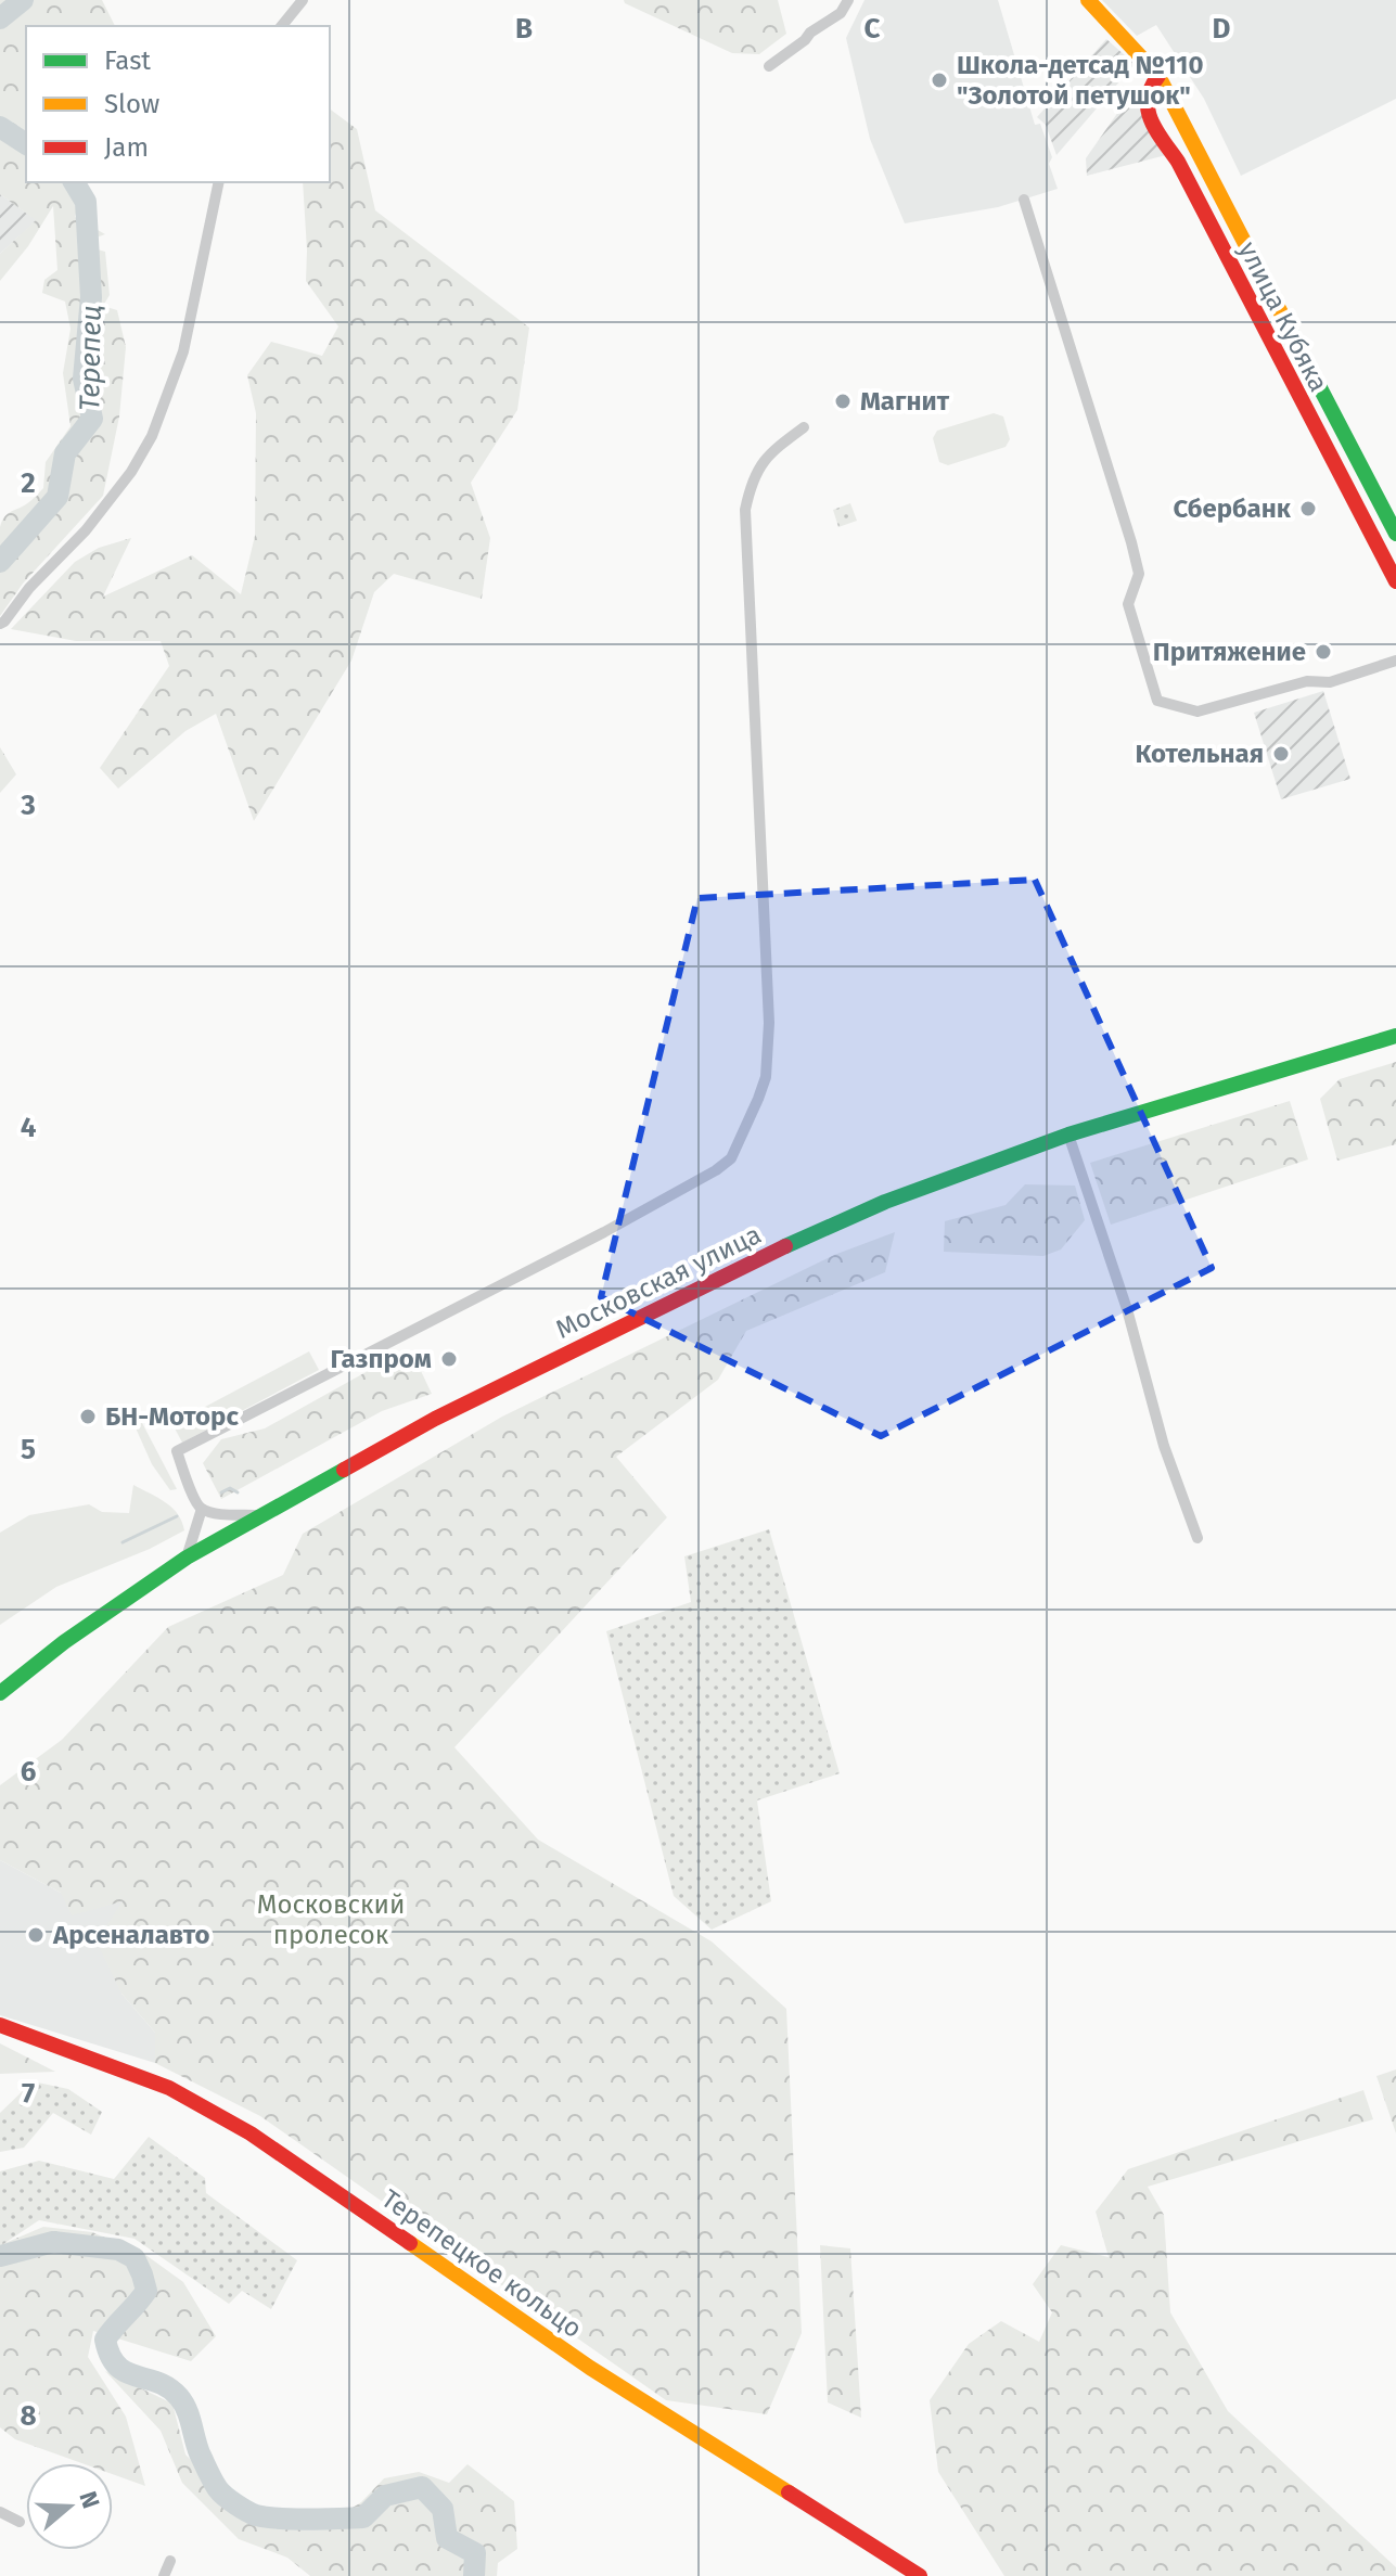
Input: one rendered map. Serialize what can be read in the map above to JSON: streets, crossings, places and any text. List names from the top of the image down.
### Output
{
  "streets": {
    "street": ["улица Кубяка", "Московская улица", "Терепецкое кольцо"]
  },
  "water": ["Терепец"],
  "parks": ["Московский пролесок"],
  "places": [
    "Школа-детсад №110 \"Золотой петушок\"",
    "Магнит",
    "Сбербанк",
    "Притяжение",
    "Котельная",
    "Газпром",
    "БН-Моторс",
    "Арсеналавто"
  ],
  "legend": ["Fast", "Slow", "Jam"],
  "north": "right",
  "grid": {
    "columns": ["B", "C", "D"],
    "rows": [
      "2",
      "3",
      "4",
      "5",
      "6",
      "7",
      "8"
    ]
  }
}
